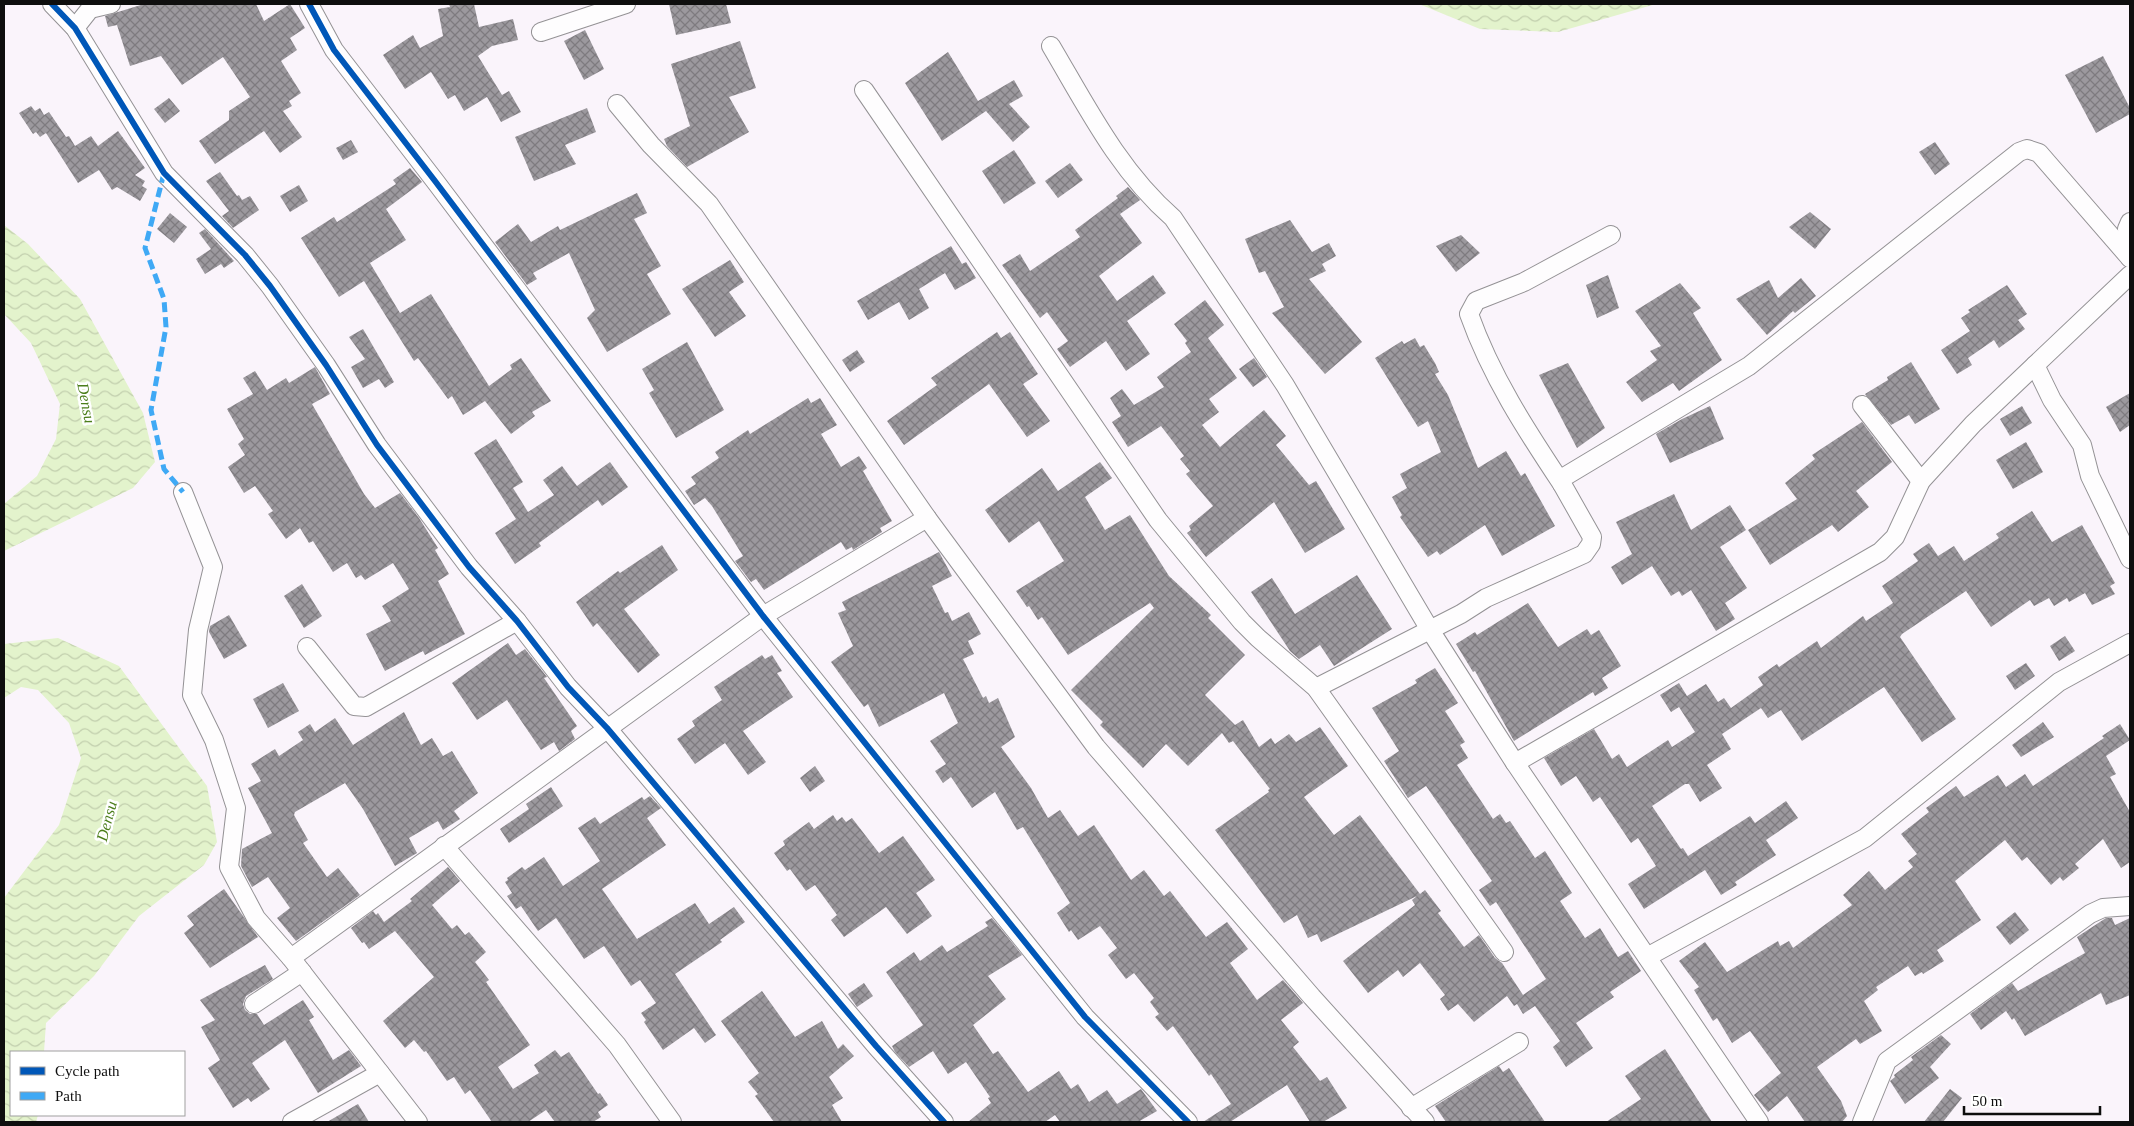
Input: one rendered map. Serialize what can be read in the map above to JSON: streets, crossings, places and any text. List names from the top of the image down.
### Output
{
  "water": ["Densu"],
  "legend": ["Cycle path", "Path"],
  "scale_bar": "50 m"
}
